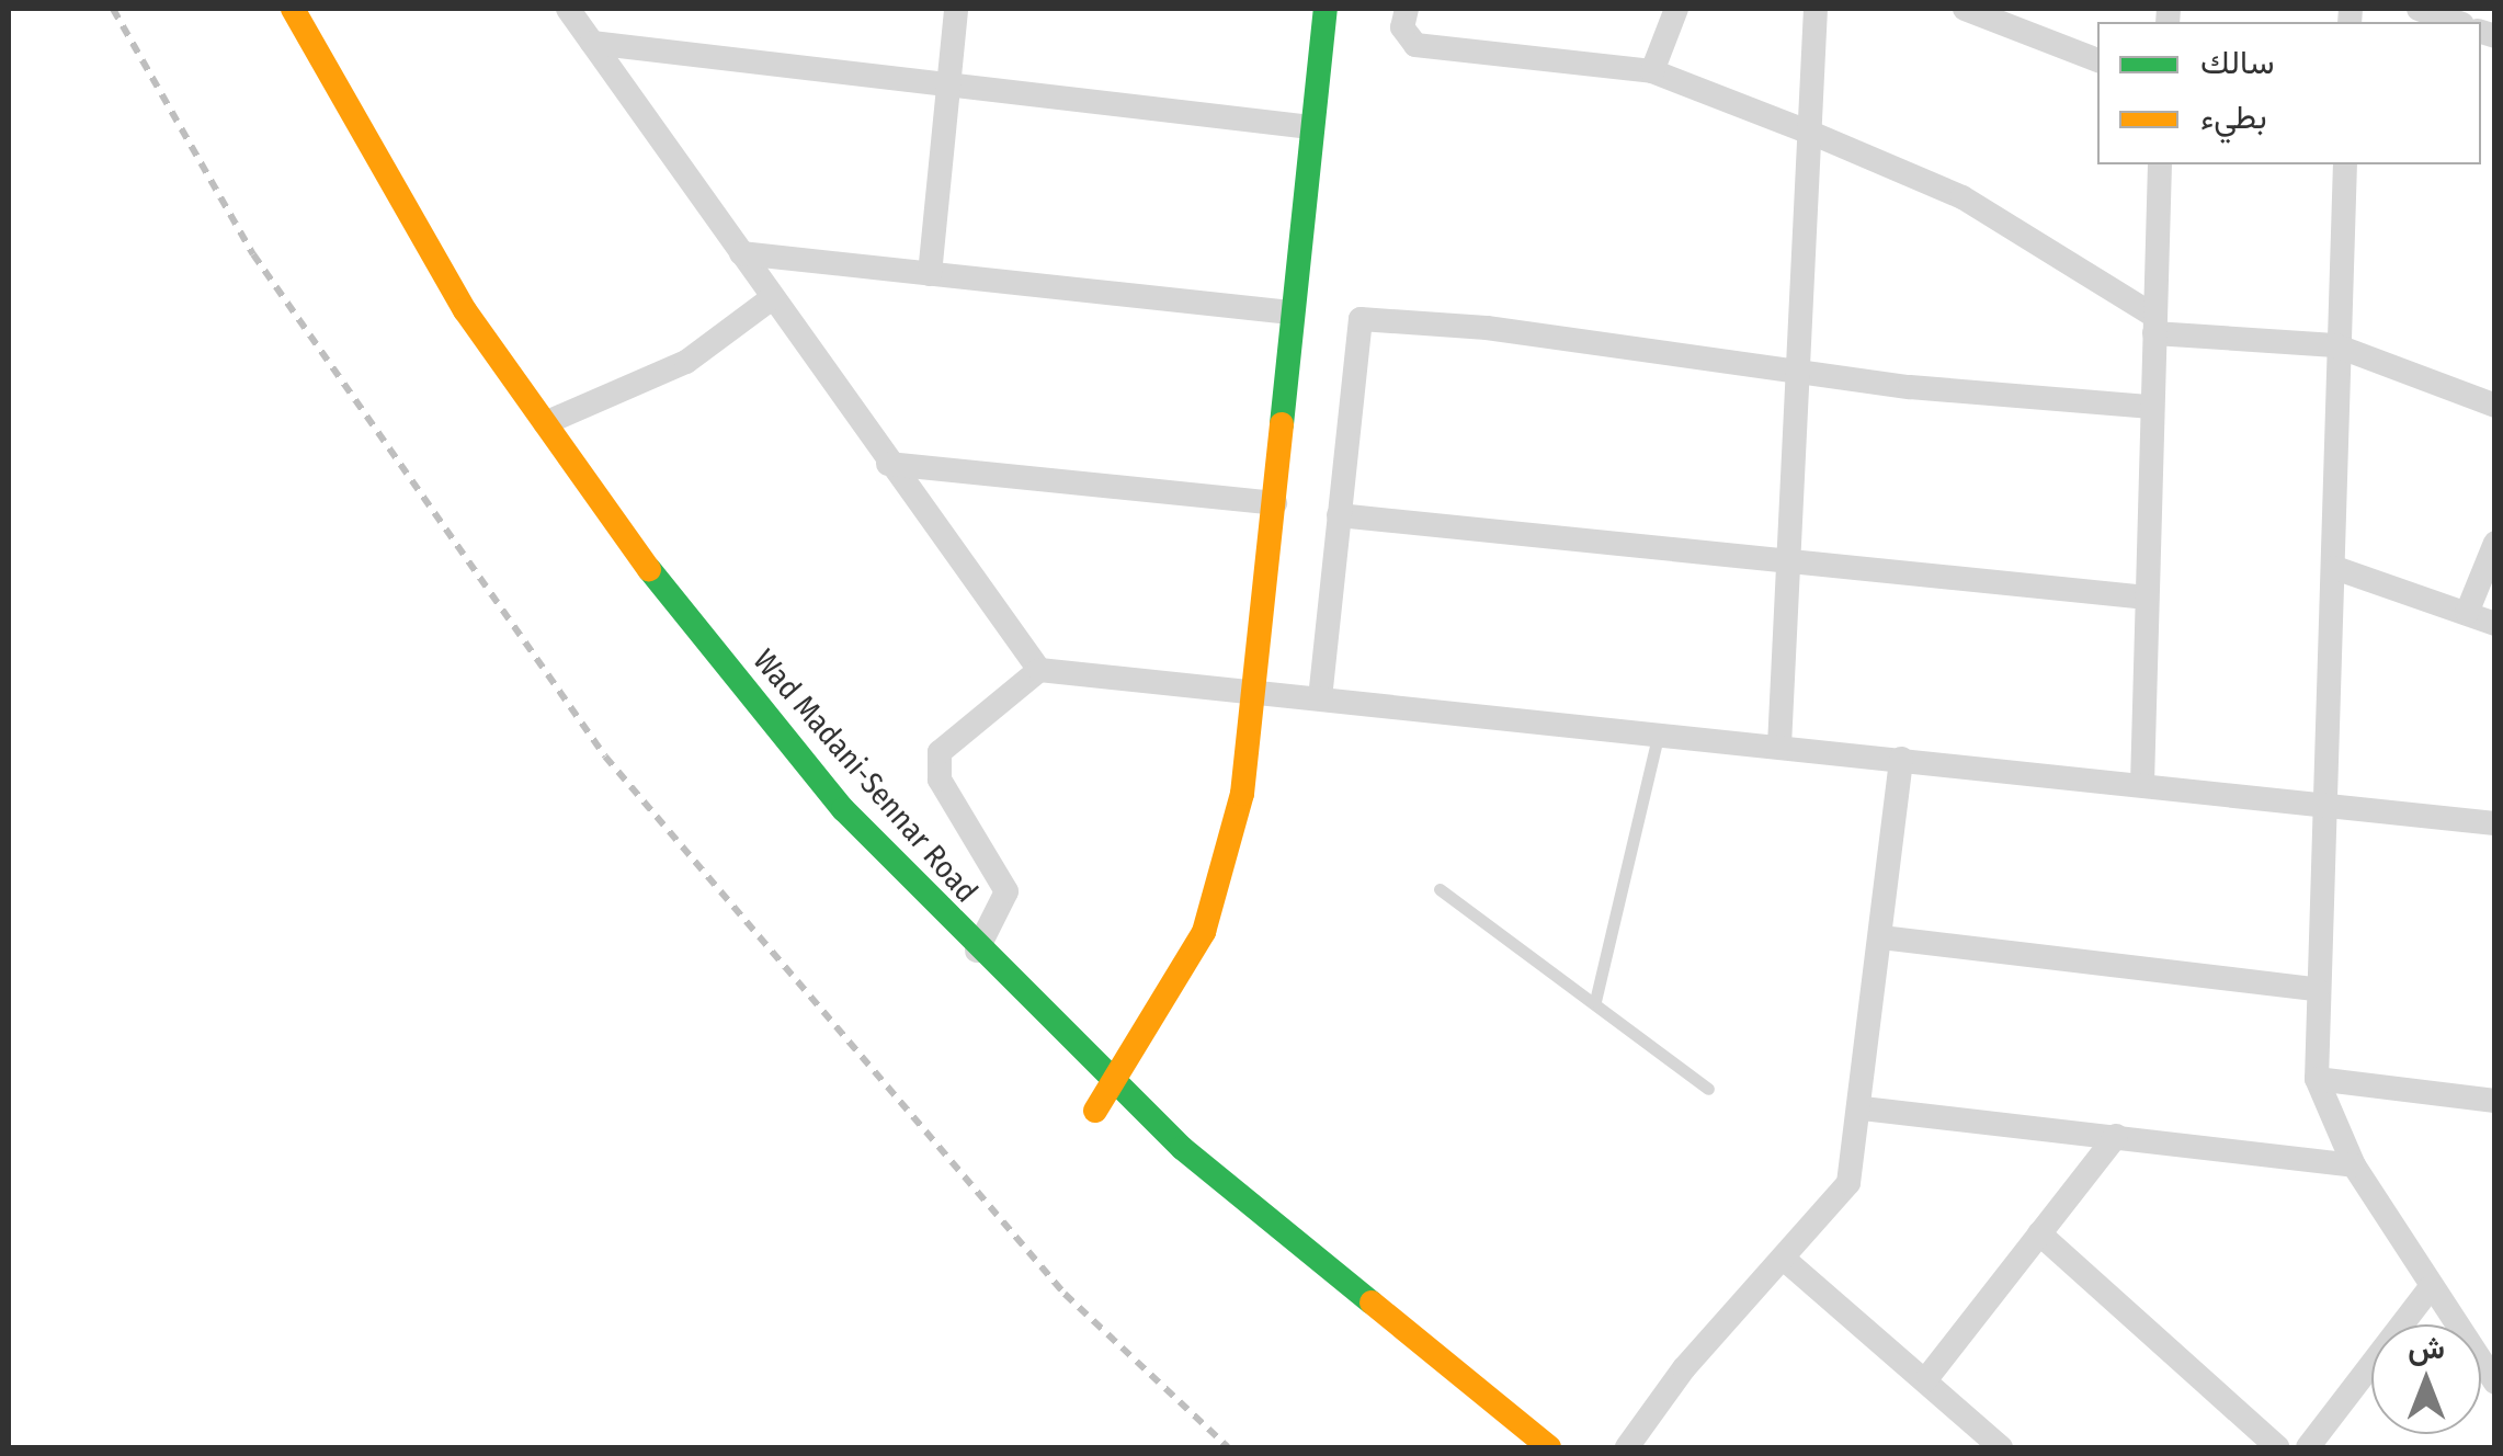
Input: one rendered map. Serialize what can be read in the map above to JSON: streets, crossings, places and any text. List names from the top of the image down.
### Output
{
  "streets": {
    "main road": ["Wad Madani-Sennar Road"]
  },
  "legend": ["سالك", "بطيء"],
  "north": "top"
}
